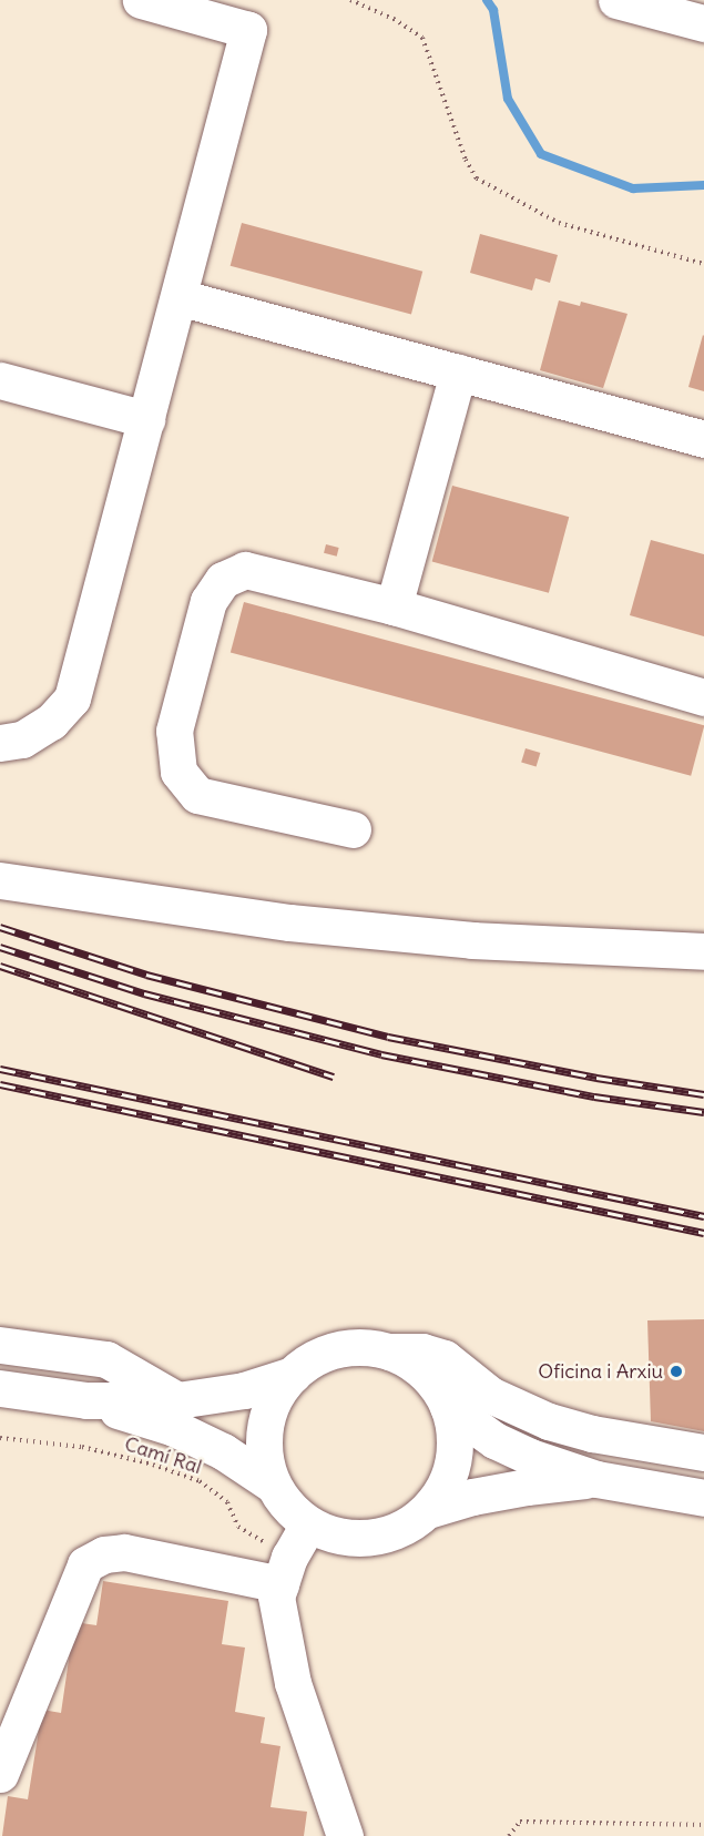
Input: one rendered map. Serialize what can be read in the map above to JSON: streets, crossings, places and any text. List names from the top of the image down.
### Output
{
  "streets": {
    "path": ["Camí Ral"]
  },
  "places": ["Oficina i Arxiu"]
}
